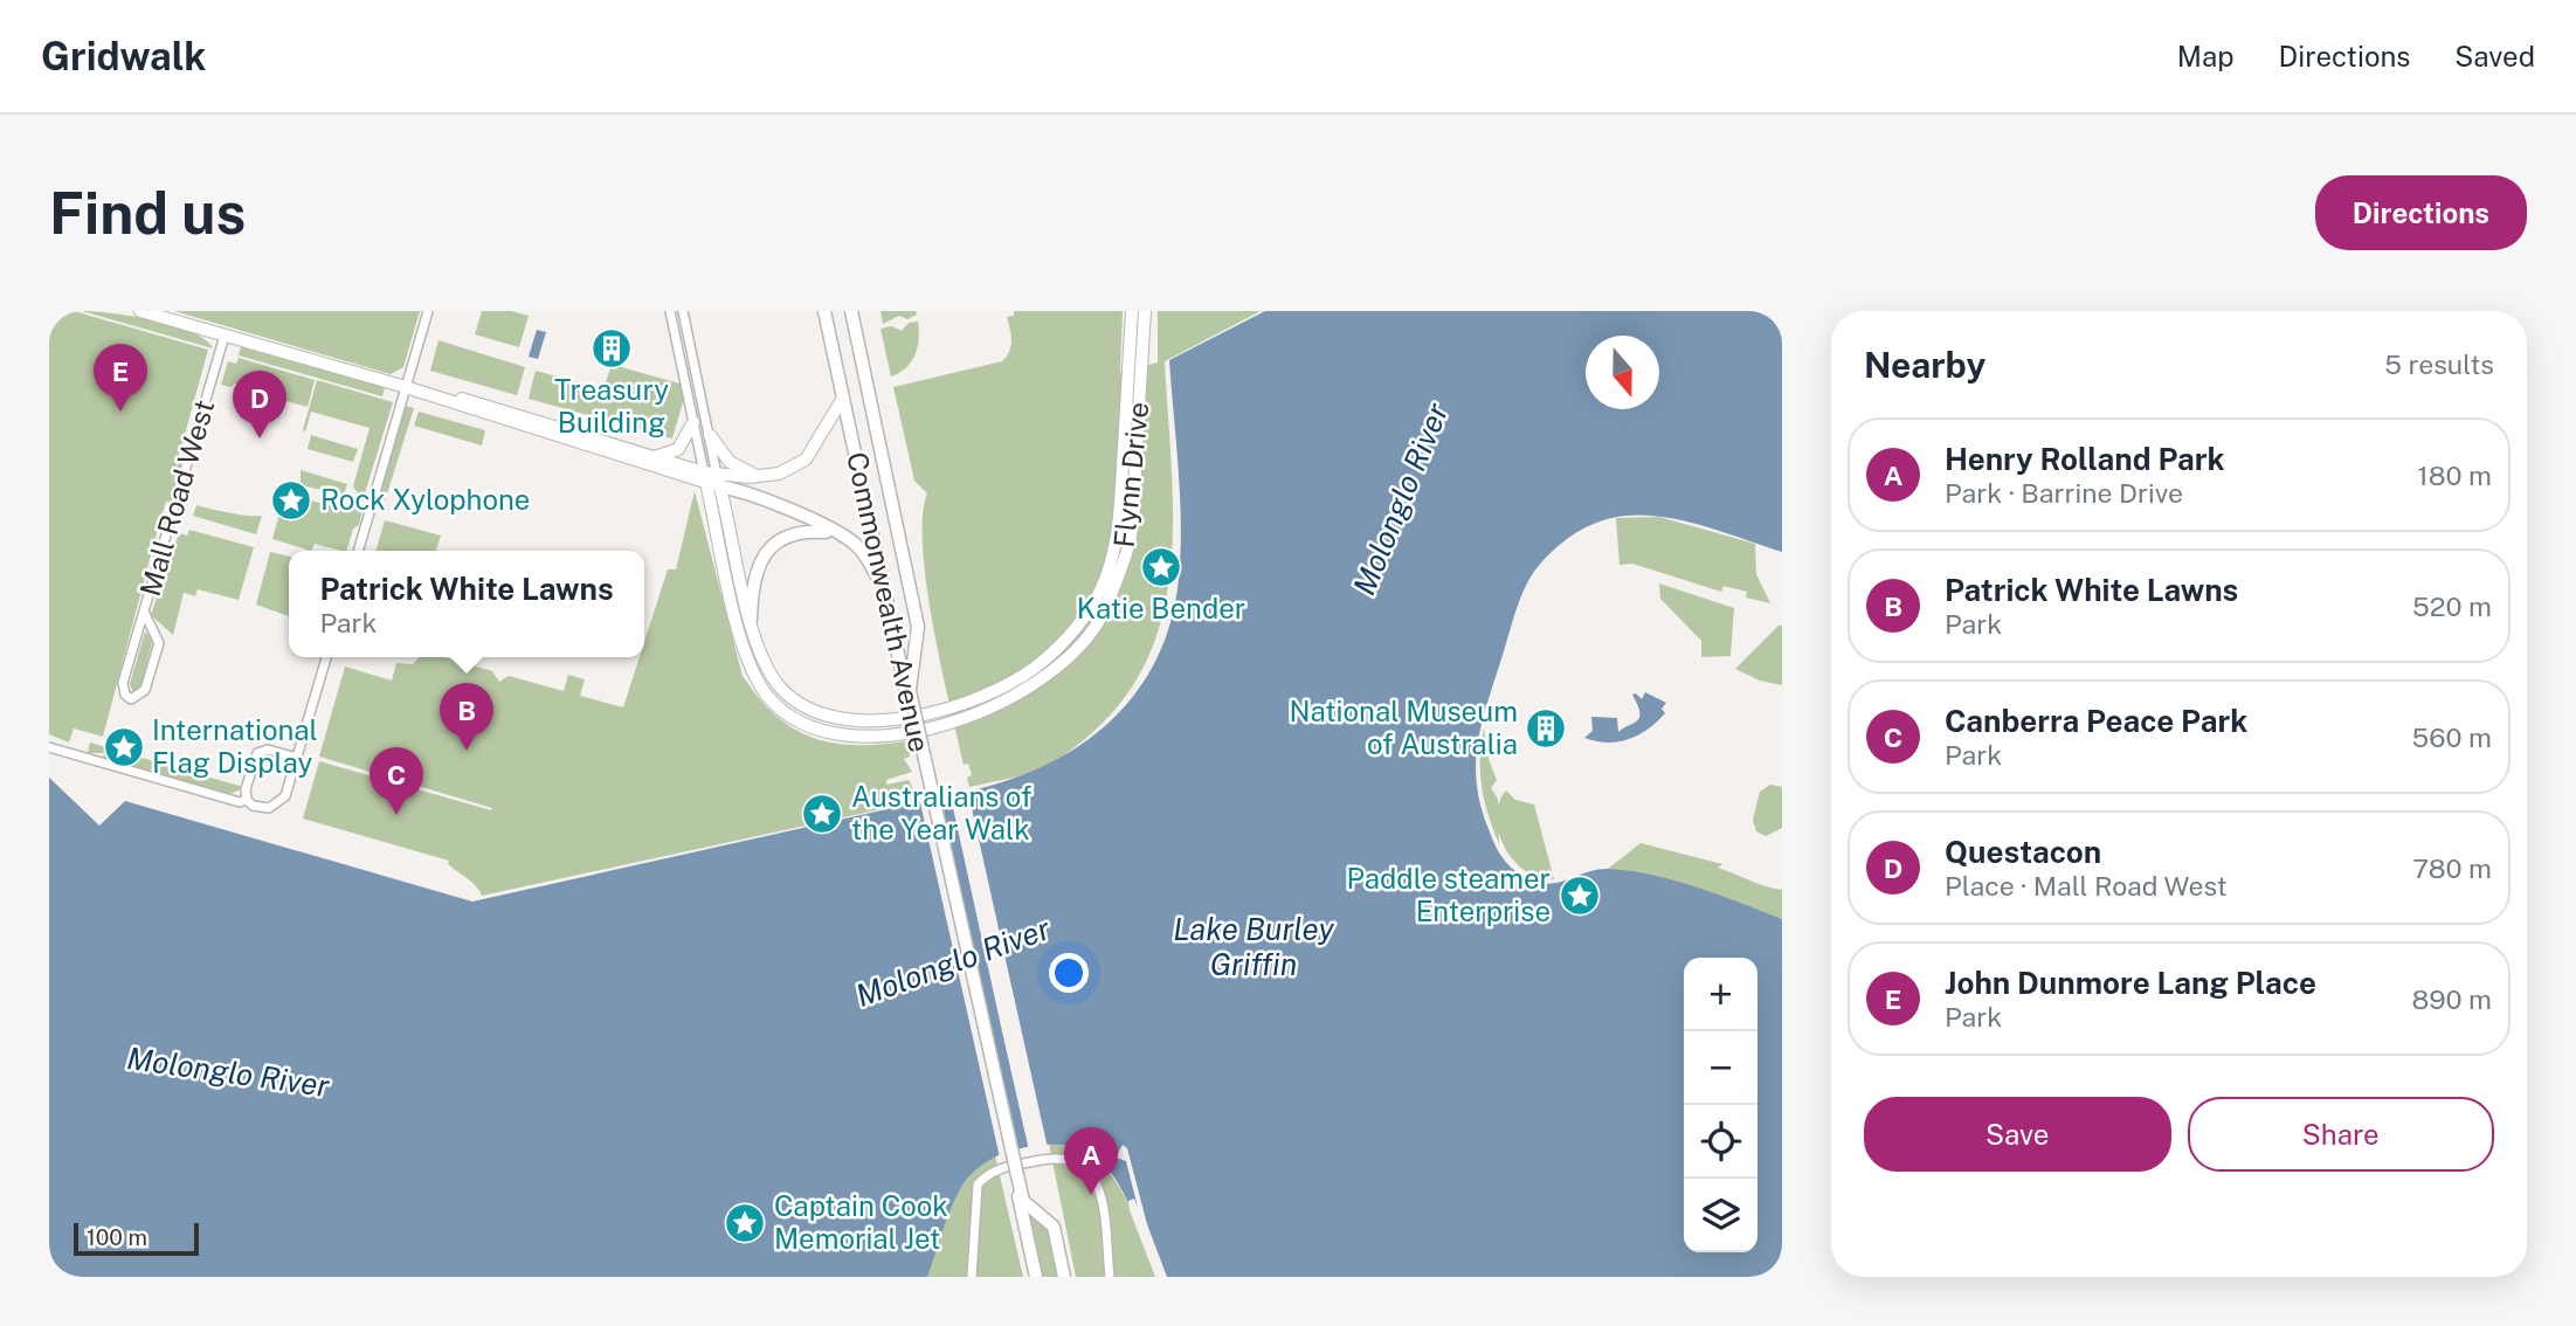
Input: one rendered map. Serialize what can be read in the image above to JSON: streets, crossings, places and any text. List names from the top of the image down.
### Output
{
  "streets": {
    "highway": ["Commonwealth Avenue"],
    "main road": ["Flynn Drive"],
    "street": ["Mall Road West"]
  },
  "water": ["Molonglo River", "Lake Burley Griffin"],
  "places": {
    "building": ["Treasury Building", "National Museum of Australia"],
    "place": [
      "Rock Xylophone",
      "Katie Bender",
      "International Flag Display",
      "Australians of the Year Walk",
      "Paddle steamer Enterprise",
      "Captain Cook Memorial Jet"
    ]
  },
  "scale_bar": "100 m",
  "north": "bottom",
  "page": {
    "header": "Gridwalk",
    "nav": ["Map", "Directions", "Saved"],
    "buttons": [
      "Directions",
      ["Save", "Share"]
    ],
    "title": "Find us",
    "heading": ["Nearby", "5 results"],
    "pins": [
      "E",
      "D",
      "B",
      "C",
      "A"
    ],
    "list": [
      {
        "mark": "A",
        "name": "Henry Rolland Park",
        "note": "Park · Barrine Drive",
        "value": "180 m"
      },
      {
        "mark": "B",
        "name": "Patrick White Lawns",
        "note": "Park",
        "value": "520 m"
      },
      {
        "mark": "C",
        "name": "Canberra Peace Park",
        "note": "Park",
        "value": "560 m"
      },
      {
        "mark": "D",
        "name": "Questacon",
        "note": "Place · Mall Road West",
        "value": "780 m"
      },
      {
        "mark": "E",
        "name": "John Dunmore Lang Place",
        "note": "Park",
        "value": "890 m"
      }
    ],
    "popup": ["Patrick White Lawns", "Park"],
    "map_buttons": ["+", "−"],
    "scale": "100 m"
  }
}
